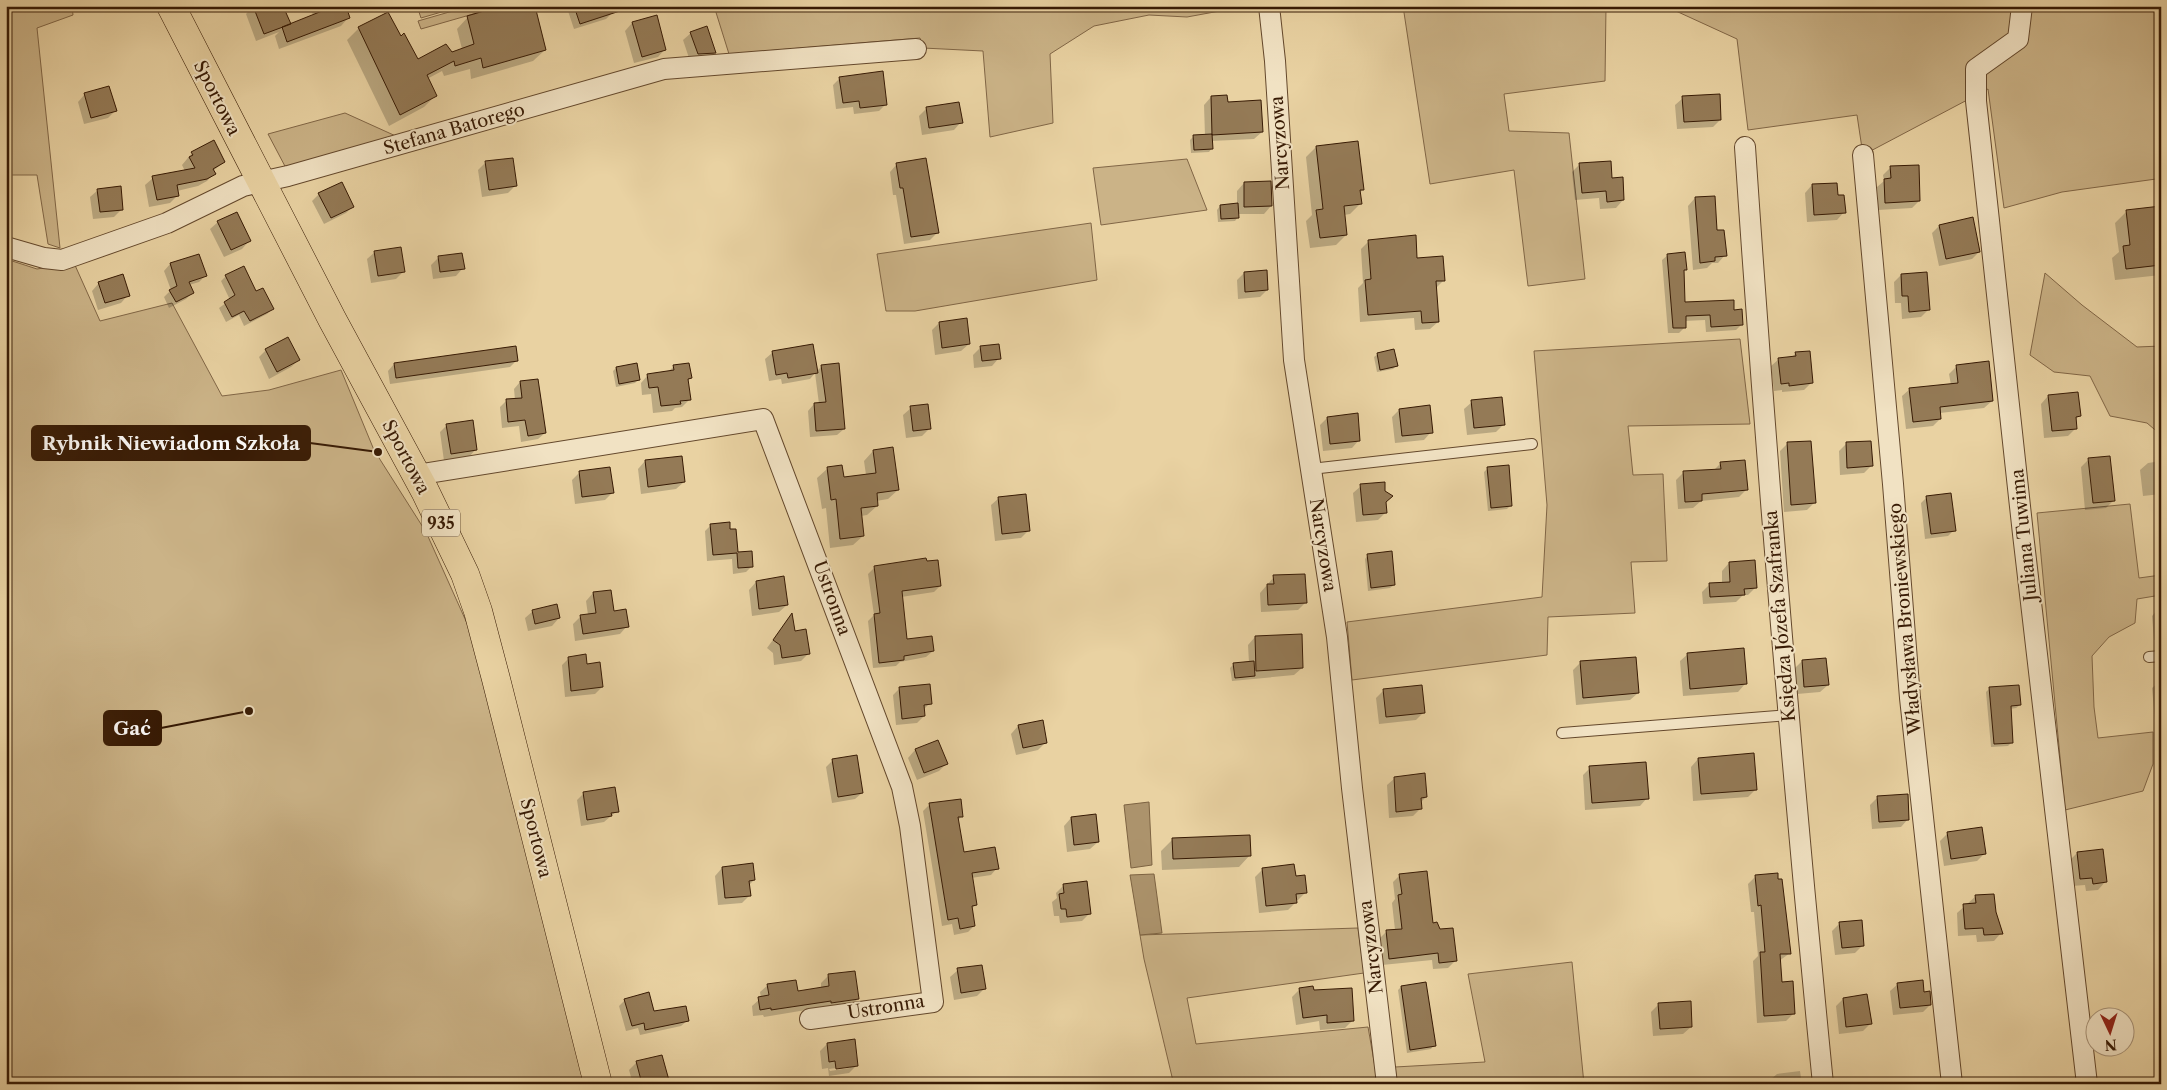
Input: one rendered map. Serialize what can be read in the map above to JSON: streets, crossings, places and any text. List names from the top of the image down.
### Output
{
  "streets": {
    "main road": ["Sportowa", "935"],
    "street": [
      "Stefana Batorego",
      "Narcyzowa",
      "Juliana Tuwima",
      "Ustronna",
      "Księdza Józefa Szafranka",
      "Władysława Broniewskiego"
    ]
  },
  "crossings": [
    ["Sportowa", "Stefana Batorego"],
    ["Sportowa", "Ustronna"]
  ],
  "places": ["Rybnik Niewiadom Szkoła", "Gać"],
  "north": "bottom"
}
